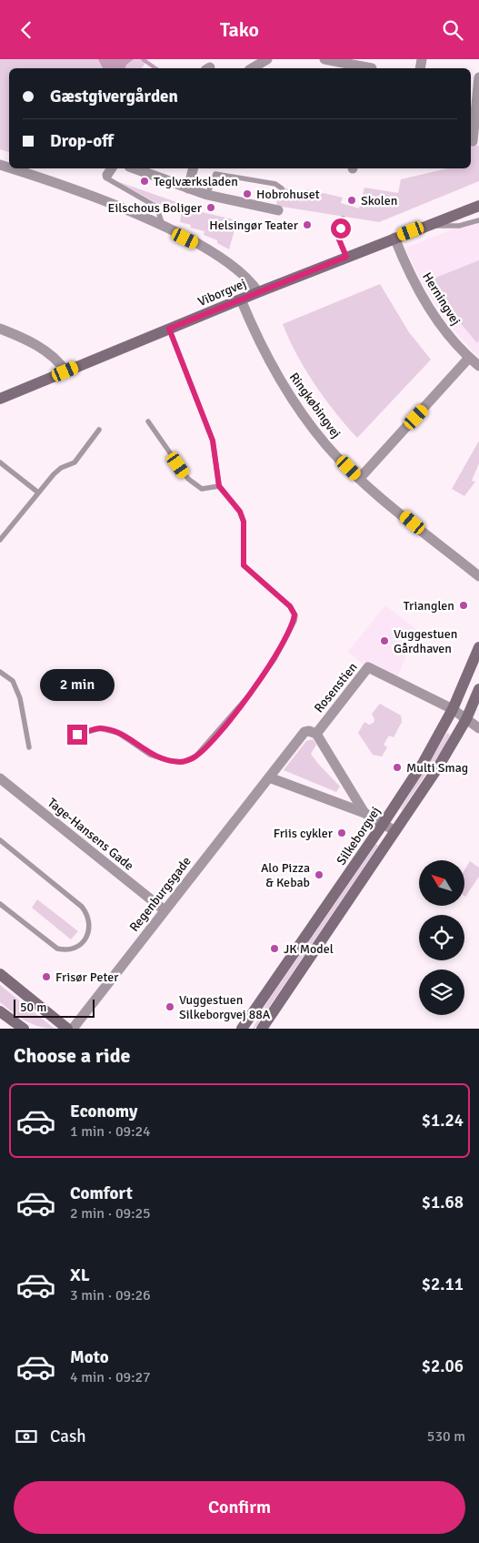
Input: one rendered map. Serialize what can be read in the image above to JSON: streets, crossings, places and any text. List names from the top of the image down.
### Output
{
  "streets": {
    "street": [
      "Viborgvej",
      "Herningvej",
      "Ringkøbingvej",
      "Rosenstien",
      "Tage-Hansens Gade",
      "Silkeborgvej",
      "Regenburgsgade"
    ]
  },
  "crossings": [
    ["Viborgvej", "Herningvej"],
    ["Viborgvej", "Ringkøbingvej"],
    ["Rosenstien", "Silkeborgvej"],
    ["Rosenstien", "Regenburgsgade"],
    ["Tage-Hansens Gade", "Regenburgsgade"]
  ],
  "places": [
    "Teglværksladen",
    "Hobrohuset",
    "Skolen",
    "Eilschous Boliger",
    "Helsingør Teater",
    "Trianglen",
    "Vuggestuen Gårdhaven",
    "Multi Smag",
    "Friis cykler",
    "Alo Pizza & Kebab",
    "JK Model",
    "Frisør Peter",
    "Vuggestuen Silkeborgvej 88A"
  ],
  "scale_bar": "50 m",
  "north": "top left",
  "page": {
    "header": "Tako",
    "banner": ["Gæstgivergården", "Drop-off"],
    "bubble": "2 min",
    "scale": "50 m",
    "heading": "Choose a ride",
    "list": [
      {
        "name": "Economy",
        "note": "1 min · 09:24",
        "value": "$1.24"
      },
      {
        "name": "Comfort",
        "note": "2 min · 09:25",
        "value": "$1.68"
      },
      {
        "name": "XL",
        "note": "3 min · 09:26",
        "value": "$2.11"
      },
      {
        "name": "Moto",
        "note": "4 min · 09:27",
        "value": "$2.06"
      }
    ],
    "pay": ["Cash", "530 m"],
    "buttons": "Confirm"
  }
}
